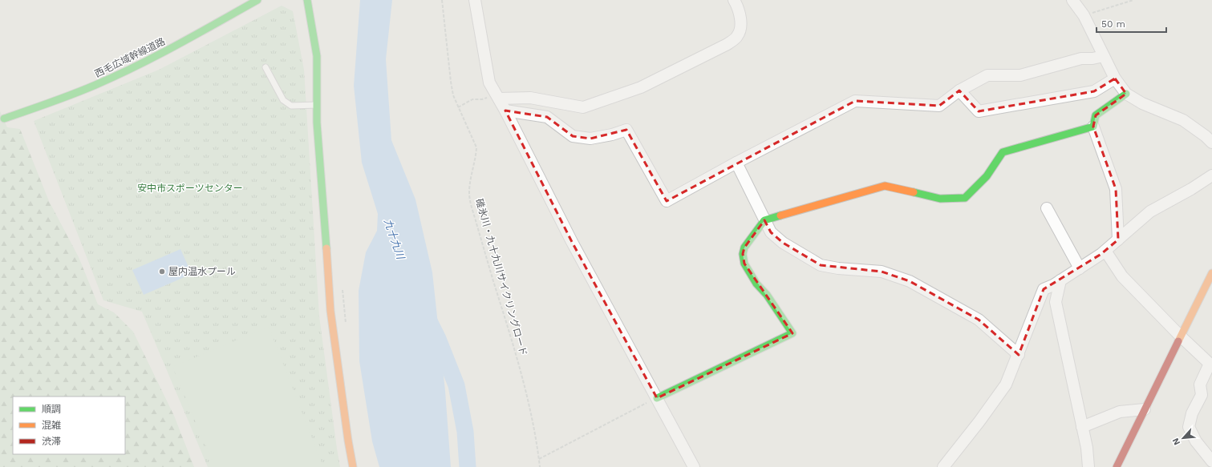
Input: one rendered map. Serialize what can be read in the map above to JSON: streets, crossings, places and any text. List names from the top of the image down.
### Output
{
  "streets": {
    "street": ["西毛広域幹線道路"],
    "path": ["碓氷川・九十九川サイクリングロード"]
  },
  "water": ["九十九川"],
  "parks": ["安中市スポーツセンター"],
  "places": ["屋内温水プール"],
  "legend": ["順調", "混雑", "渋滞"],
  "scale_bar": "50 m",
  "north": "bottom left"
}
